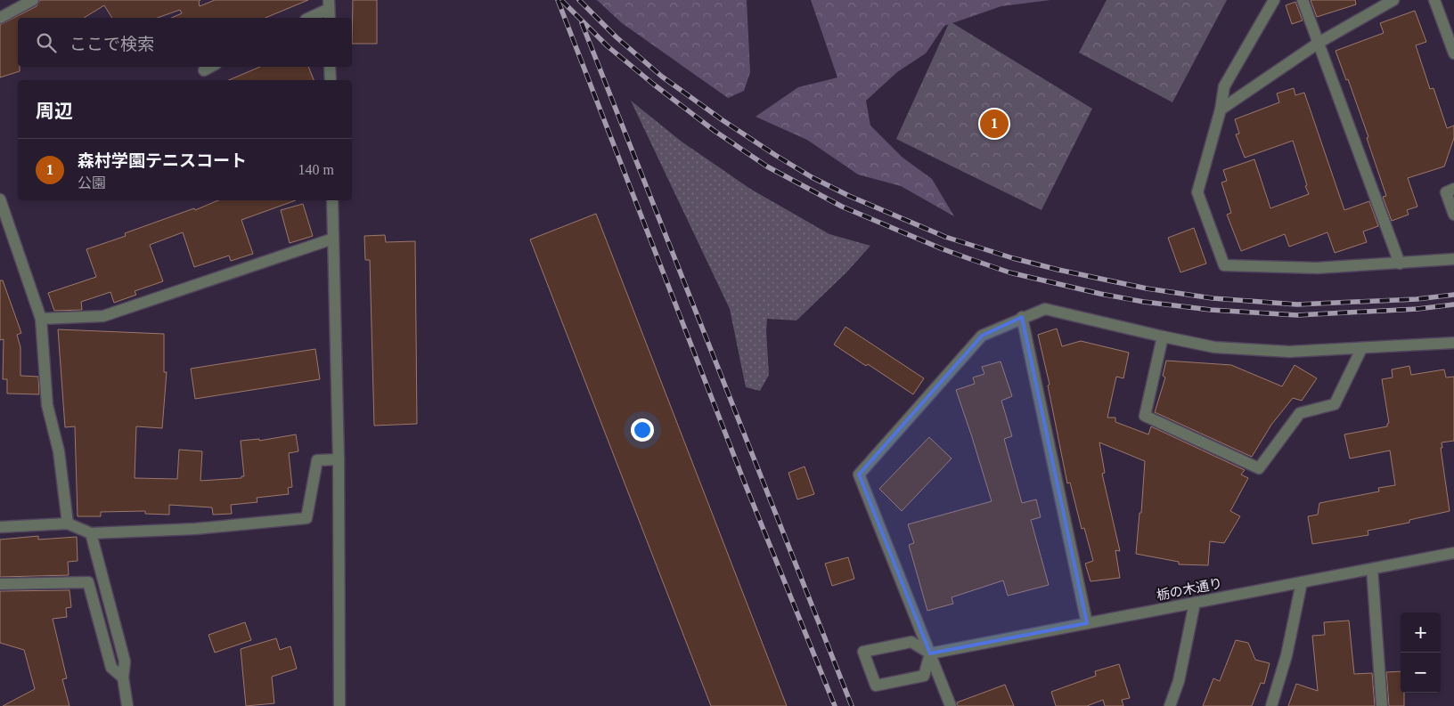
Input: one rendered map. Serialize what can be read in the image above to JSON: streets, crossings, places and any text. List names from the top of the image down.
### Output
{
  "streets": {
    "street": ["栃の木通り"]
  },
  "page": {
    "search": "ここで検索",
    "heading": "周辺",
    "pins": "1",
    "list": [
      {
        "mark": "1",
        "name": "森村学園テニスコート",
        "note": "公園",
        "value": "140 m"
      }
    ],
    "map_buttons": ["+", "−"]
  }
}
